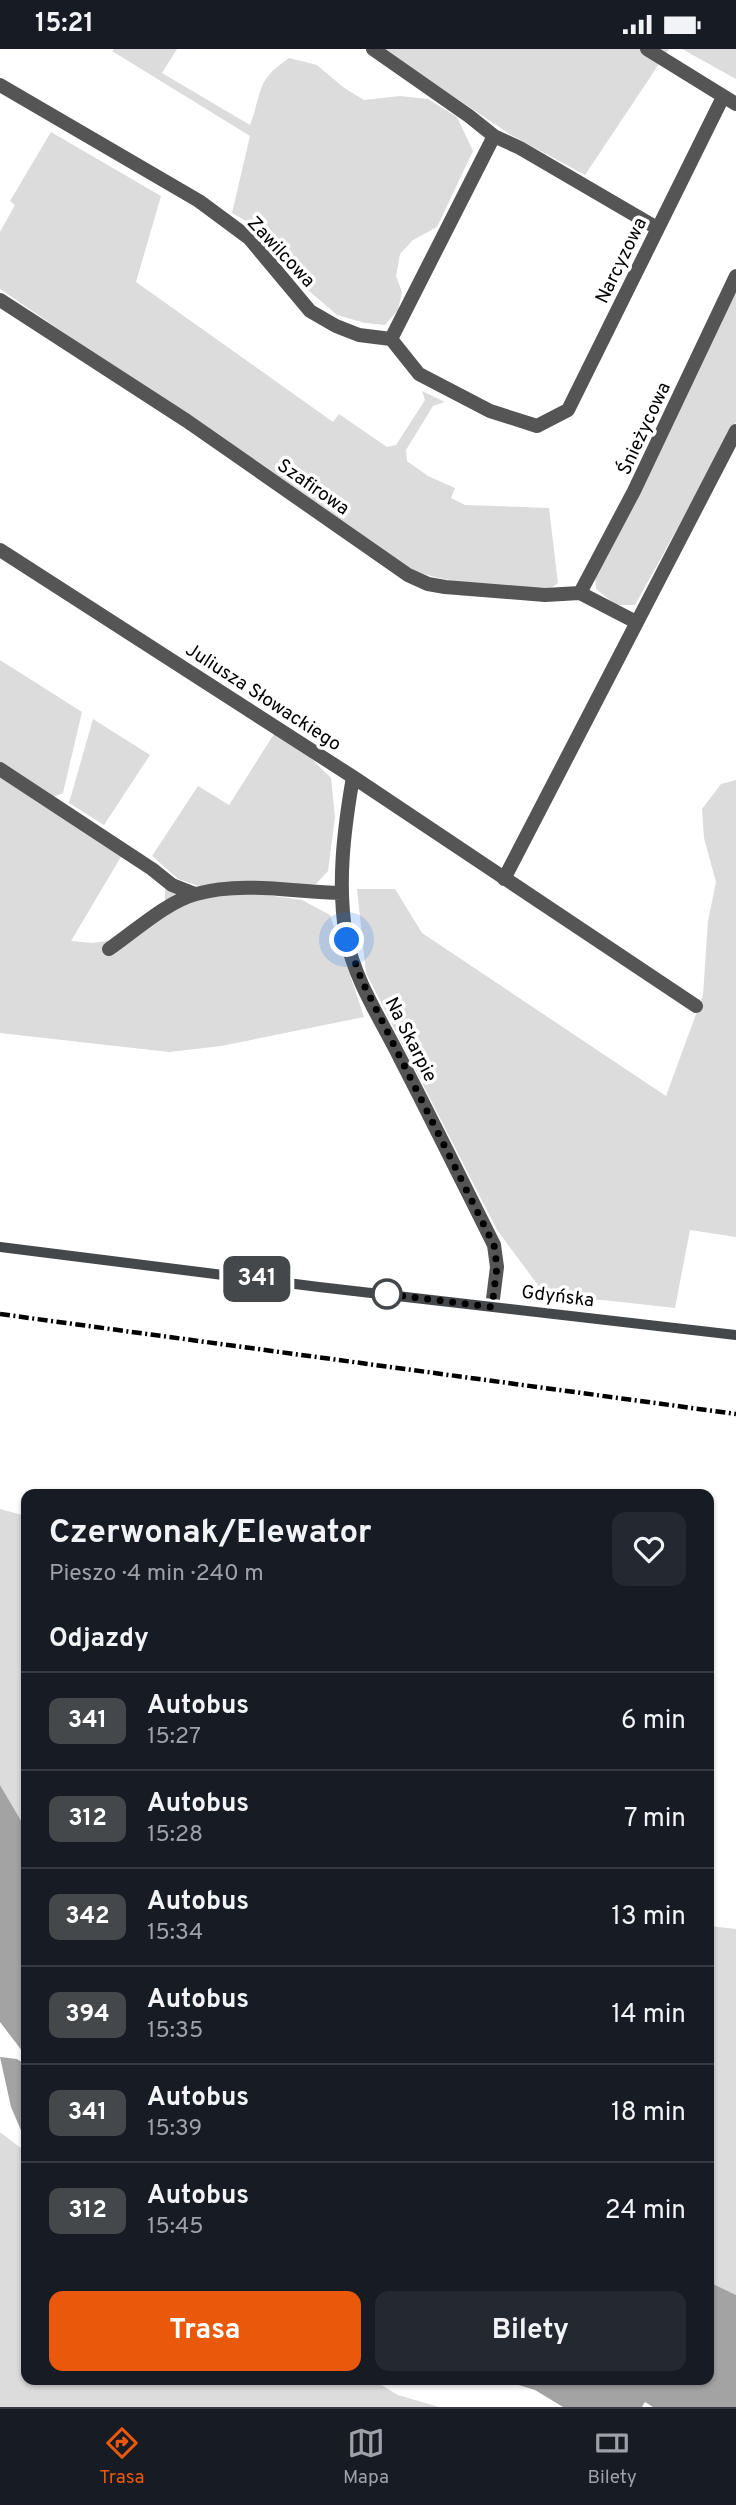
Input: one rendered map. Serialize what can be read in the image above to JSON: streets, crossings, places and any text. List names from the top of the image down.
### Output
{
  "streets": {
    "main road": ["Gdyńska"],
    "street": [
      "Zawilcowa",
      "Narcyzowa",
      "Śnieżycowa",
      "Szafirowa",
      "Juliusza Słowackiego",
      "Na Skarpie"
    ]
  },
  "crossings": [
    ["Zawilcowa", "Narcyzowa"],
    ["Śnieżycowa", "Szafirowa"],
    ["Juliusza Słowackiego", "Na Skarpie"],
    ["Na Skarpie", "Gdyńska"]
  ],
  "lines": ["bus line 341"],
  "page": {
    "status": "15:21",
    "on_map": "341",
    "heading": [
      ["Czerwonak/Elewator", "Pieszo · 4 min · 240 m"],
      "Odjazdy"
    ],
    "list": [
      {
        "mark": "341",
        "name": "Autobus",
        "note": "15:27",
        "value": "6 min"
      },
      {
        "mark": "312",
        "name": "Autobus",
        "note": "15:28",
        "value": "7 min"
      },
      {
        "mark": "342",
        "name": "Autobus",
        "note": "15:34",
        "value": "13 min"
      },
      {
        "mark": "394",
        "name": "Autobus",
        "note": "15:35",
        "value": "14 min"
      },
      {
        "mark": "341",
        "name": "Autobus",
        "note": "15:39",
        "value": "18 min"
      },
      {
        "mark": "312",
        "name": "Autobus",
        "note": "15:45",
        "value": "24 min"
      }
    ],
    "buttons": ["Trasa", "Bilety"],
    "tabs": ["Trasa", "Mapa", "Bilety"]
  }
}
